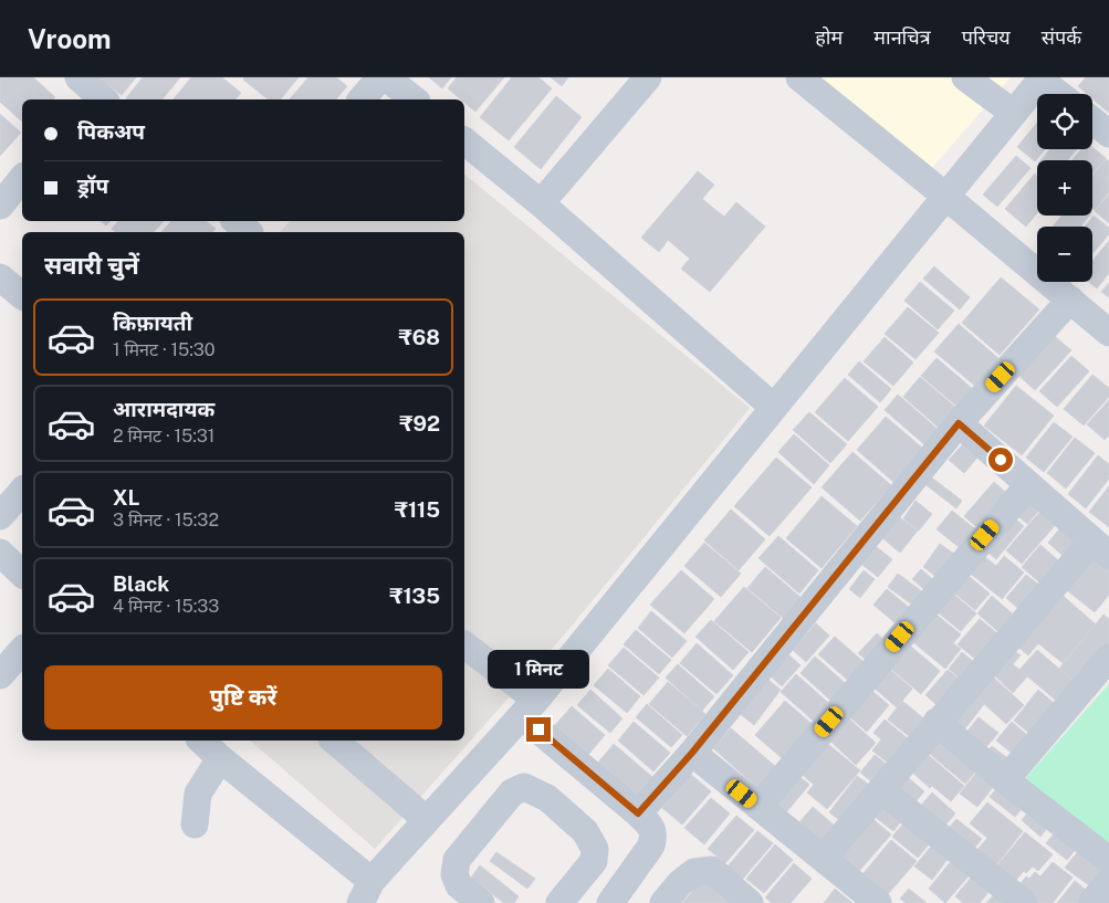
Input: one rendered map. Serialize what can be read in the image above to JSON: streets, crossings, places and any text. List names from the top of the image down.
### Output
{
  "page": {
    "header": "Vroom",
    "nav": [
      "होम",
      "मानचित्र",
      "परिचय",
      "संपर्क"
    ],
    "map_buttons": ["+", "−"],
    "banner": ["पिकअप", "ड्रॉप"],
    "heading": "सवारी चुनें",
    "list": [
      {
        "name": "किफ़ायती",
        "note": "1 मिनट · 15:30",
        "value": "₹68"
      },
      {
        "name": "आरामदायक",
        "note": "2 मिनट · 15:31",
        "value": "₹92"
      },
      {
        "name": "XL",
        "note": "3 मिनट · 15:32",
        "value": "₹115"
      },
      {
        "name": "Black",
        "note": "4 मिनट · 15:33",
        "value": "₹135"
      }
    ],
    "bubble": "1 मिनट",
    "buttons": "पुष्टि करें"
  }
}
